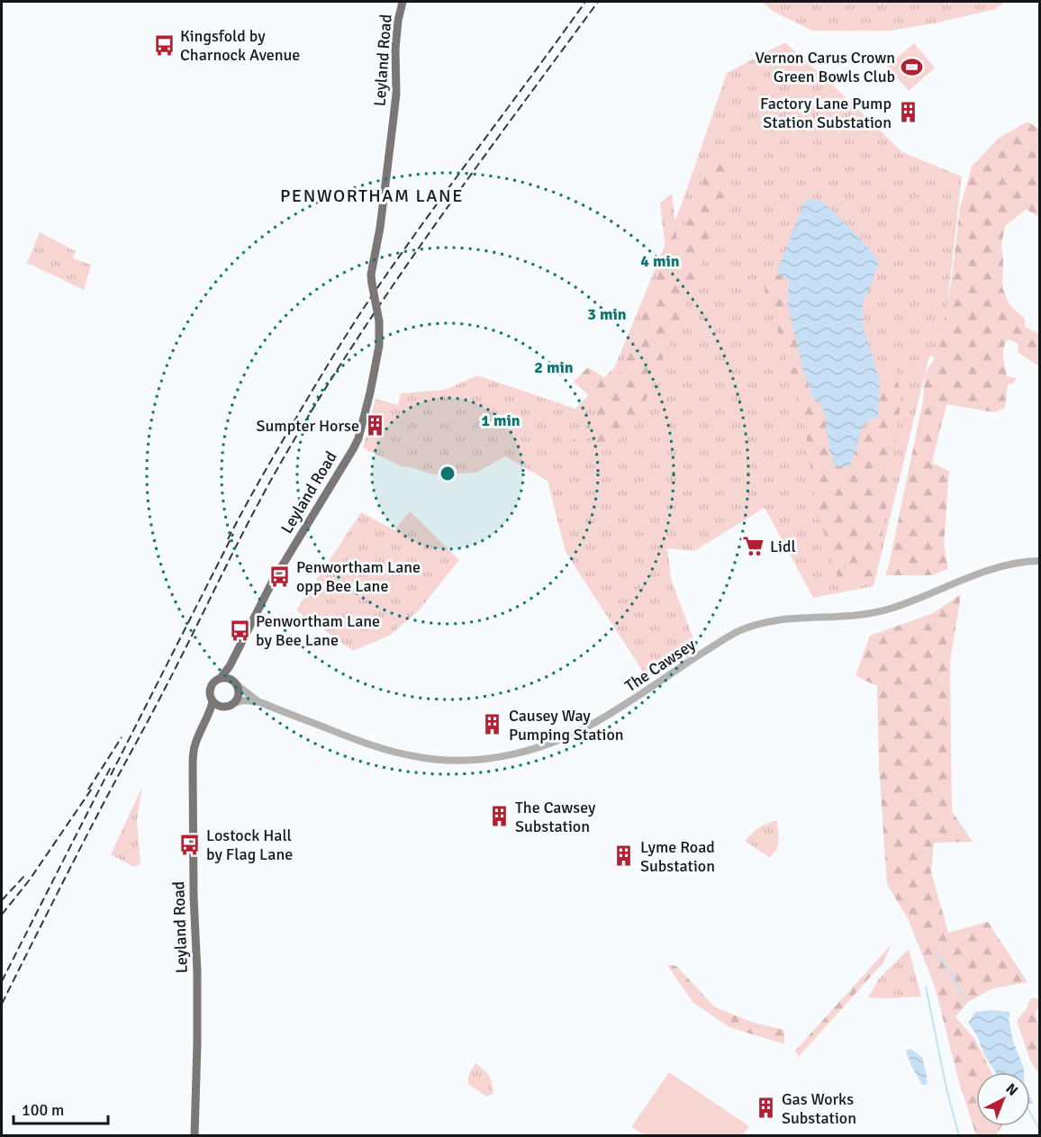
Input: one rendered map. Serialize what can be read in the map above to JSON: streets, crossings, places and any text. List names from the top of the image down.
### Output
{
  "streets": {
    "main road": ["Leyland Road"],
    "street": ["The Cawsey"]
  },
  "crossings": [
    ["Leyland Road", "The Cawsey"]
  ],
  "districts": ["PENWORTHAM LANE"],
  "places": {
    "bus stop": [
      "Kingsfold by Charnock Avenue",
      "Penwortham Lane opp Bee Lane",
      "Penwortham Lane by Bee Lane",
      "Lostock Hall by Flag Lane"
    ],
    "sports": ["Vernon Carus Crown Green Bowls Club"],
    "building": [
      "Factory Lane Pump Station Substation",
      "Sumpter Horse",
      "Causey Way Pumping Station",
      "The Cawsey Substation",
      "Lyme Road Substation",
      "Gas Works Substation"
    ],
    "supermarket": ["Lidl"]
  },
  "scale_bar": "100 m",
  "north": "top right",
  "rings": [
    "4 min",
    "3 min",
    "2 min",
    "1 min"
  ]
}
